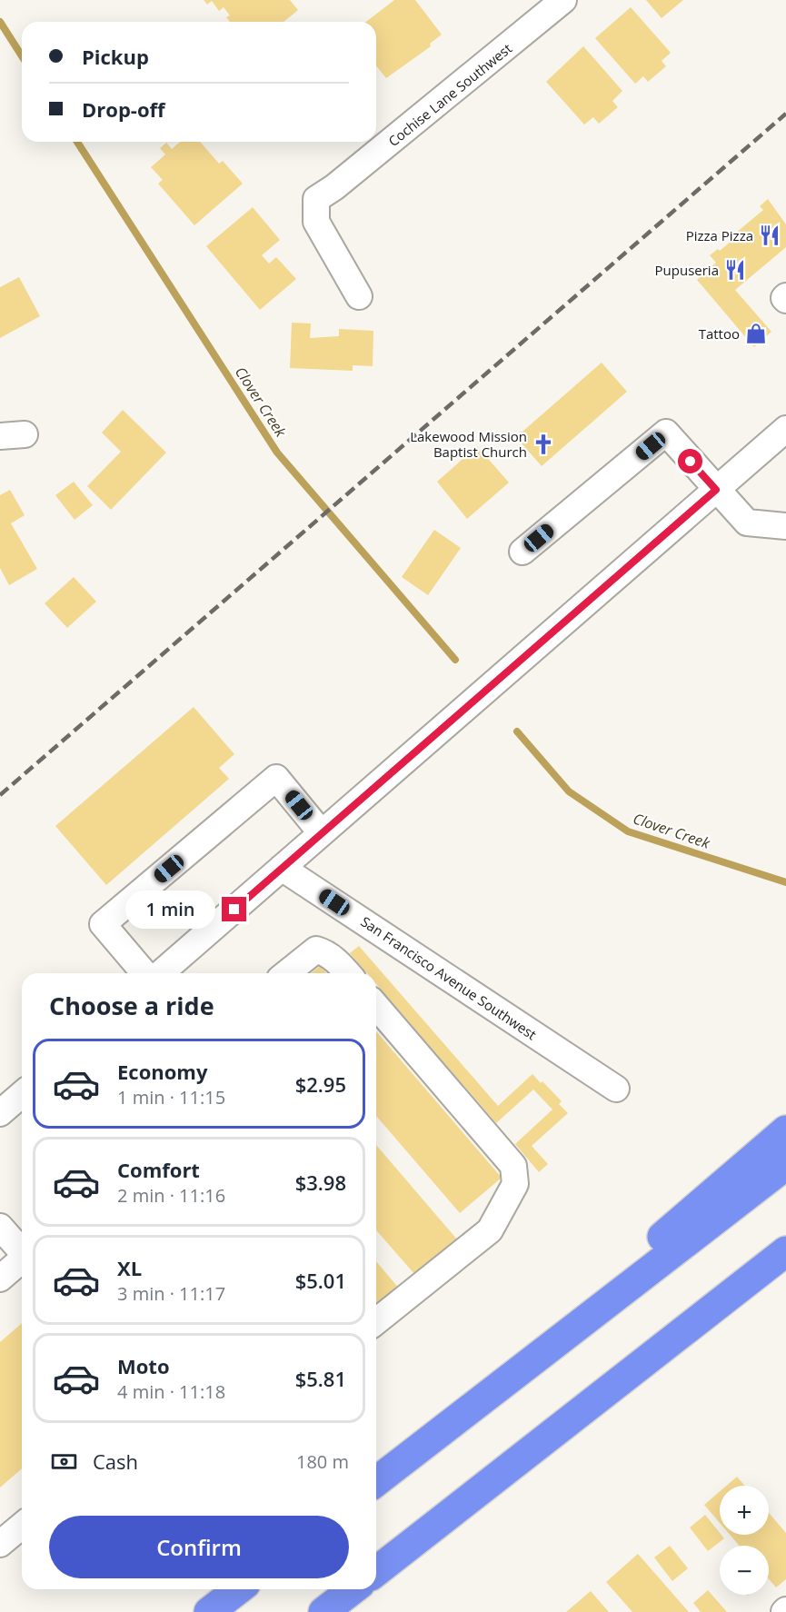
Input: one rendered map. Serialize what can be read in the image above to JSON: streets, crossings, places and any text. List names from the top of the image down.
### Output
{
  "streets": {
    "street": ["Cochise Lane Southwest", "San Francisco Avenue Southwest"]
  },
  "water": ["Clover Creek"],
  "places": {
    "restaurant": ["Pizza Pizza", "Pupuseria"],
    "shop": ["Tattoo"],
    "church": ["Lakewood Mission Baptist Church"]
  },
  "page": {
    "banner": ["Pickup", "Drop-off"],
    "bubble": "1 min",
    "heading": "Choose a ride",
    "list": [
      {
        "name": "Economy",
        "note": "1 min · 11:15",
        "value": "$2.95"
      },
      {
        "name": "Comfort",
        "note": "2 min · 11:16",
        "value": "$3.98"
      },
      {
        "name": "XL",
        "note": "3 min · 11:17",
        "value": "$5.01"
      },
      {
        "name": "Moto",
        "note": "4 min · 11:18",
        "value": "$5.81"
      }
    ],
    "pay": ["Cash", "180 m"],
    "map_buttons": ["+", "−"],
    "buttons": "Confirm"
  }
}
